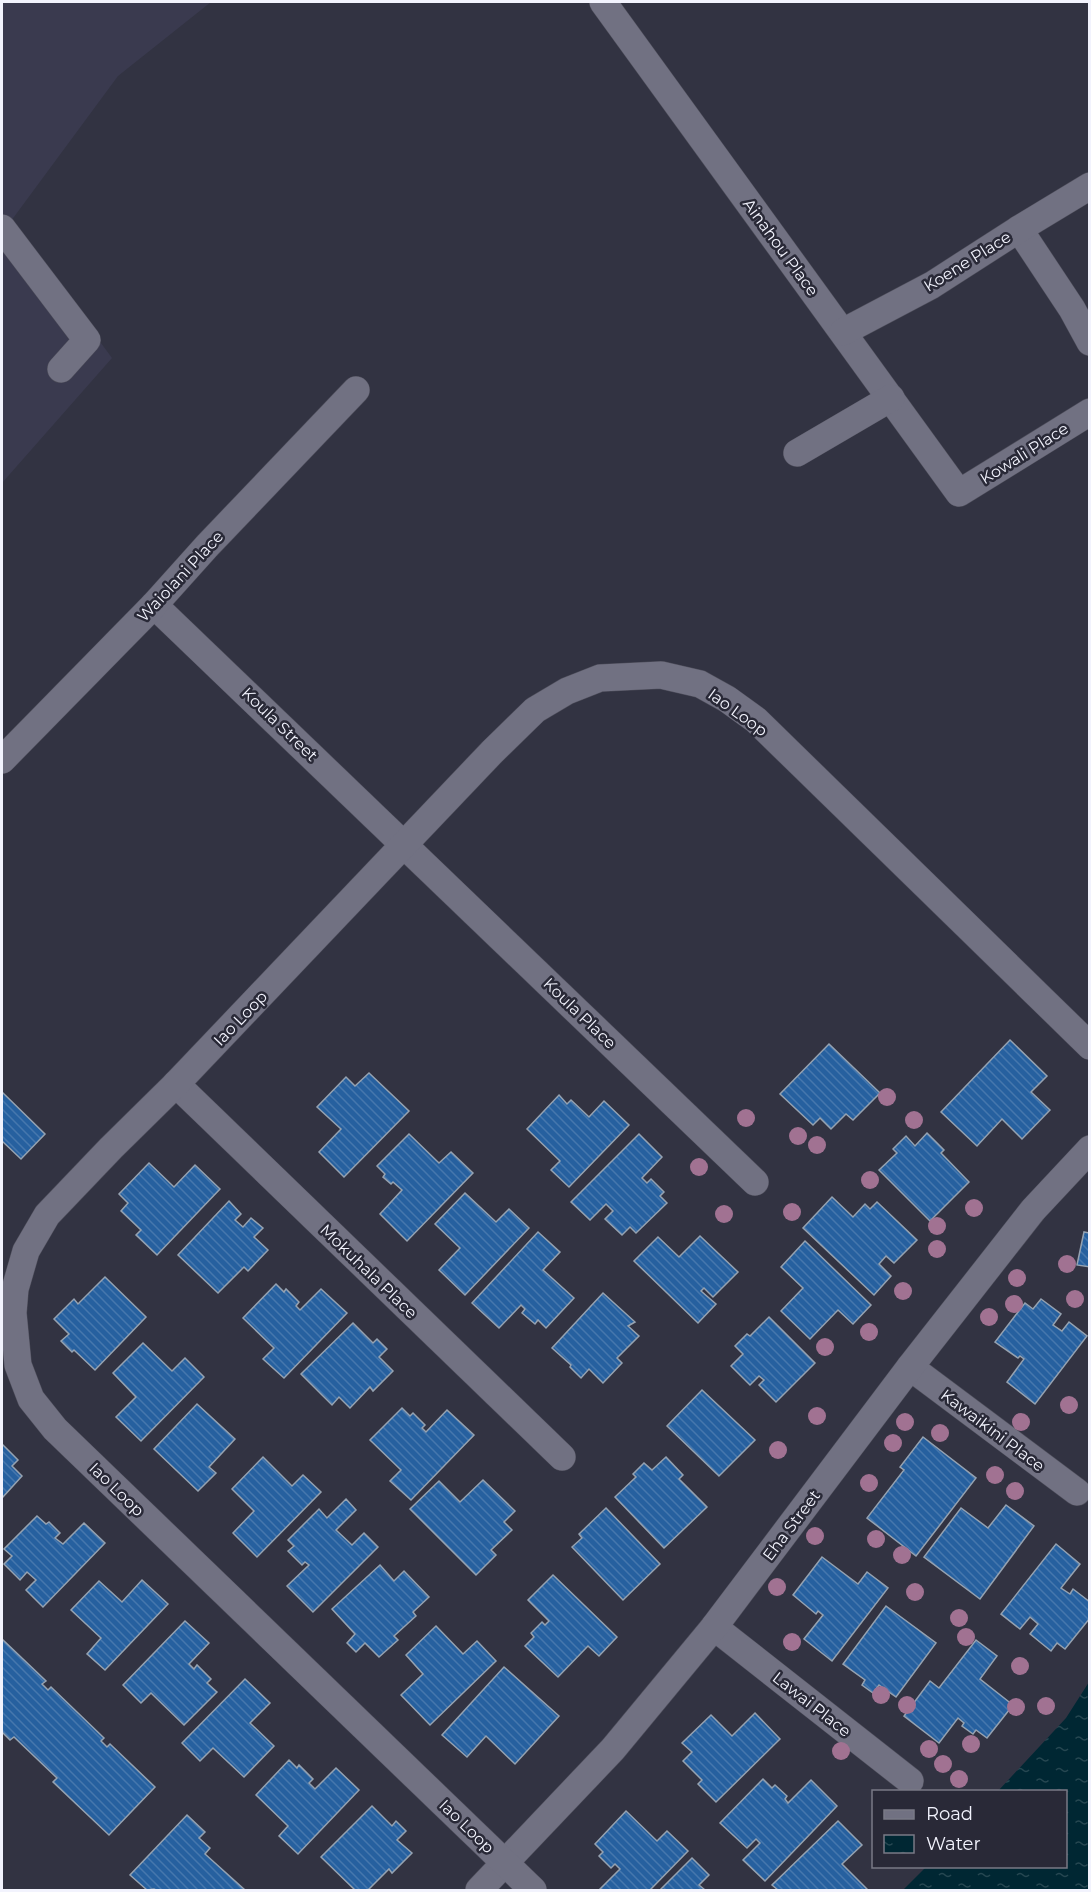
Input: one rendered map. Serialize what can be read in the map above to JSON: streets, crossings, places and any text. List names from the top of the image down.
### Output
{
  "streets": {
    "street": [
      "Ainahou Place",
      "Koene Place",
      "Kowali Place",
      "Waiolani Place",
      "Iao Loop",
      "Koula Street",
      "Koula Place",
      "Mokuhala Place",
      "Kawaikini Place",
      "Eha Street",
      "Lawai Place"
    ]
  },
  "crossings": [
    ["Ainahou Place", "Koene Place"],
    ["Ainahou Place", "Kowali Place"],
    ["Waiolani Place", "Koula Street"],
    ["Iao Loop", "Koula Street"],
    ["Iao Loop", "Koula Place"],
    ["Iao Loop", "Mokuhala Place"],
    ["Iao Loop", "Eha Street"],
    ["Koula Street", "Koula Place"],
    ["Kawaikini Place", "Eha Street"],
    ["Eha Street", "Lawai Place"]
  ],
  "legend": ["Road", "Water"]
}
